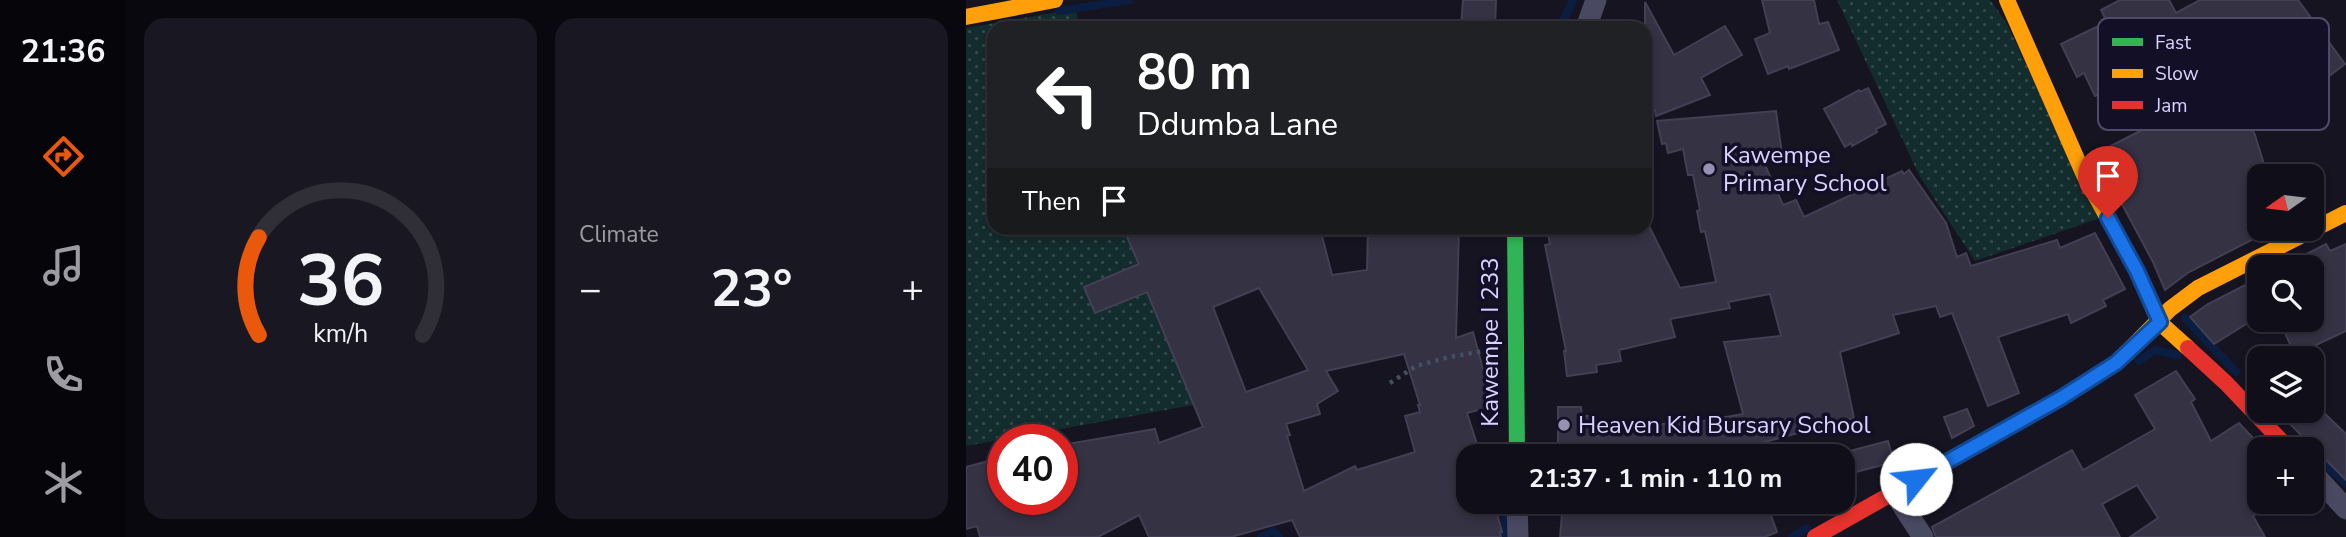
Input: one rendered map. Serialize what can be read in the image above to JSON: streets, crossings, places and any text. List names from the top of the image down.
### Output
{
  "streets": {
    "street": ["Kawempe I 233"]
  },
  "places": ["Kawempe Primary School", "Heaven Kid Bursary School"],
  "legend": ["Fast", "Slow", "Jam"],
  "north": "left",
  "page": {
    "tabs": "21:36",
    "tile": "Climate",
    "turn": ["80 m", "Ddumba Lane"],
    "map_buttons": "+",
    "then": "Then",
    "heat": ["−", "23°", "+"],
    "limit": "40",
    "trip": "21:37 · 1 min · 110 m",
    "gauge": ["36", "km/h"]
  }
}
